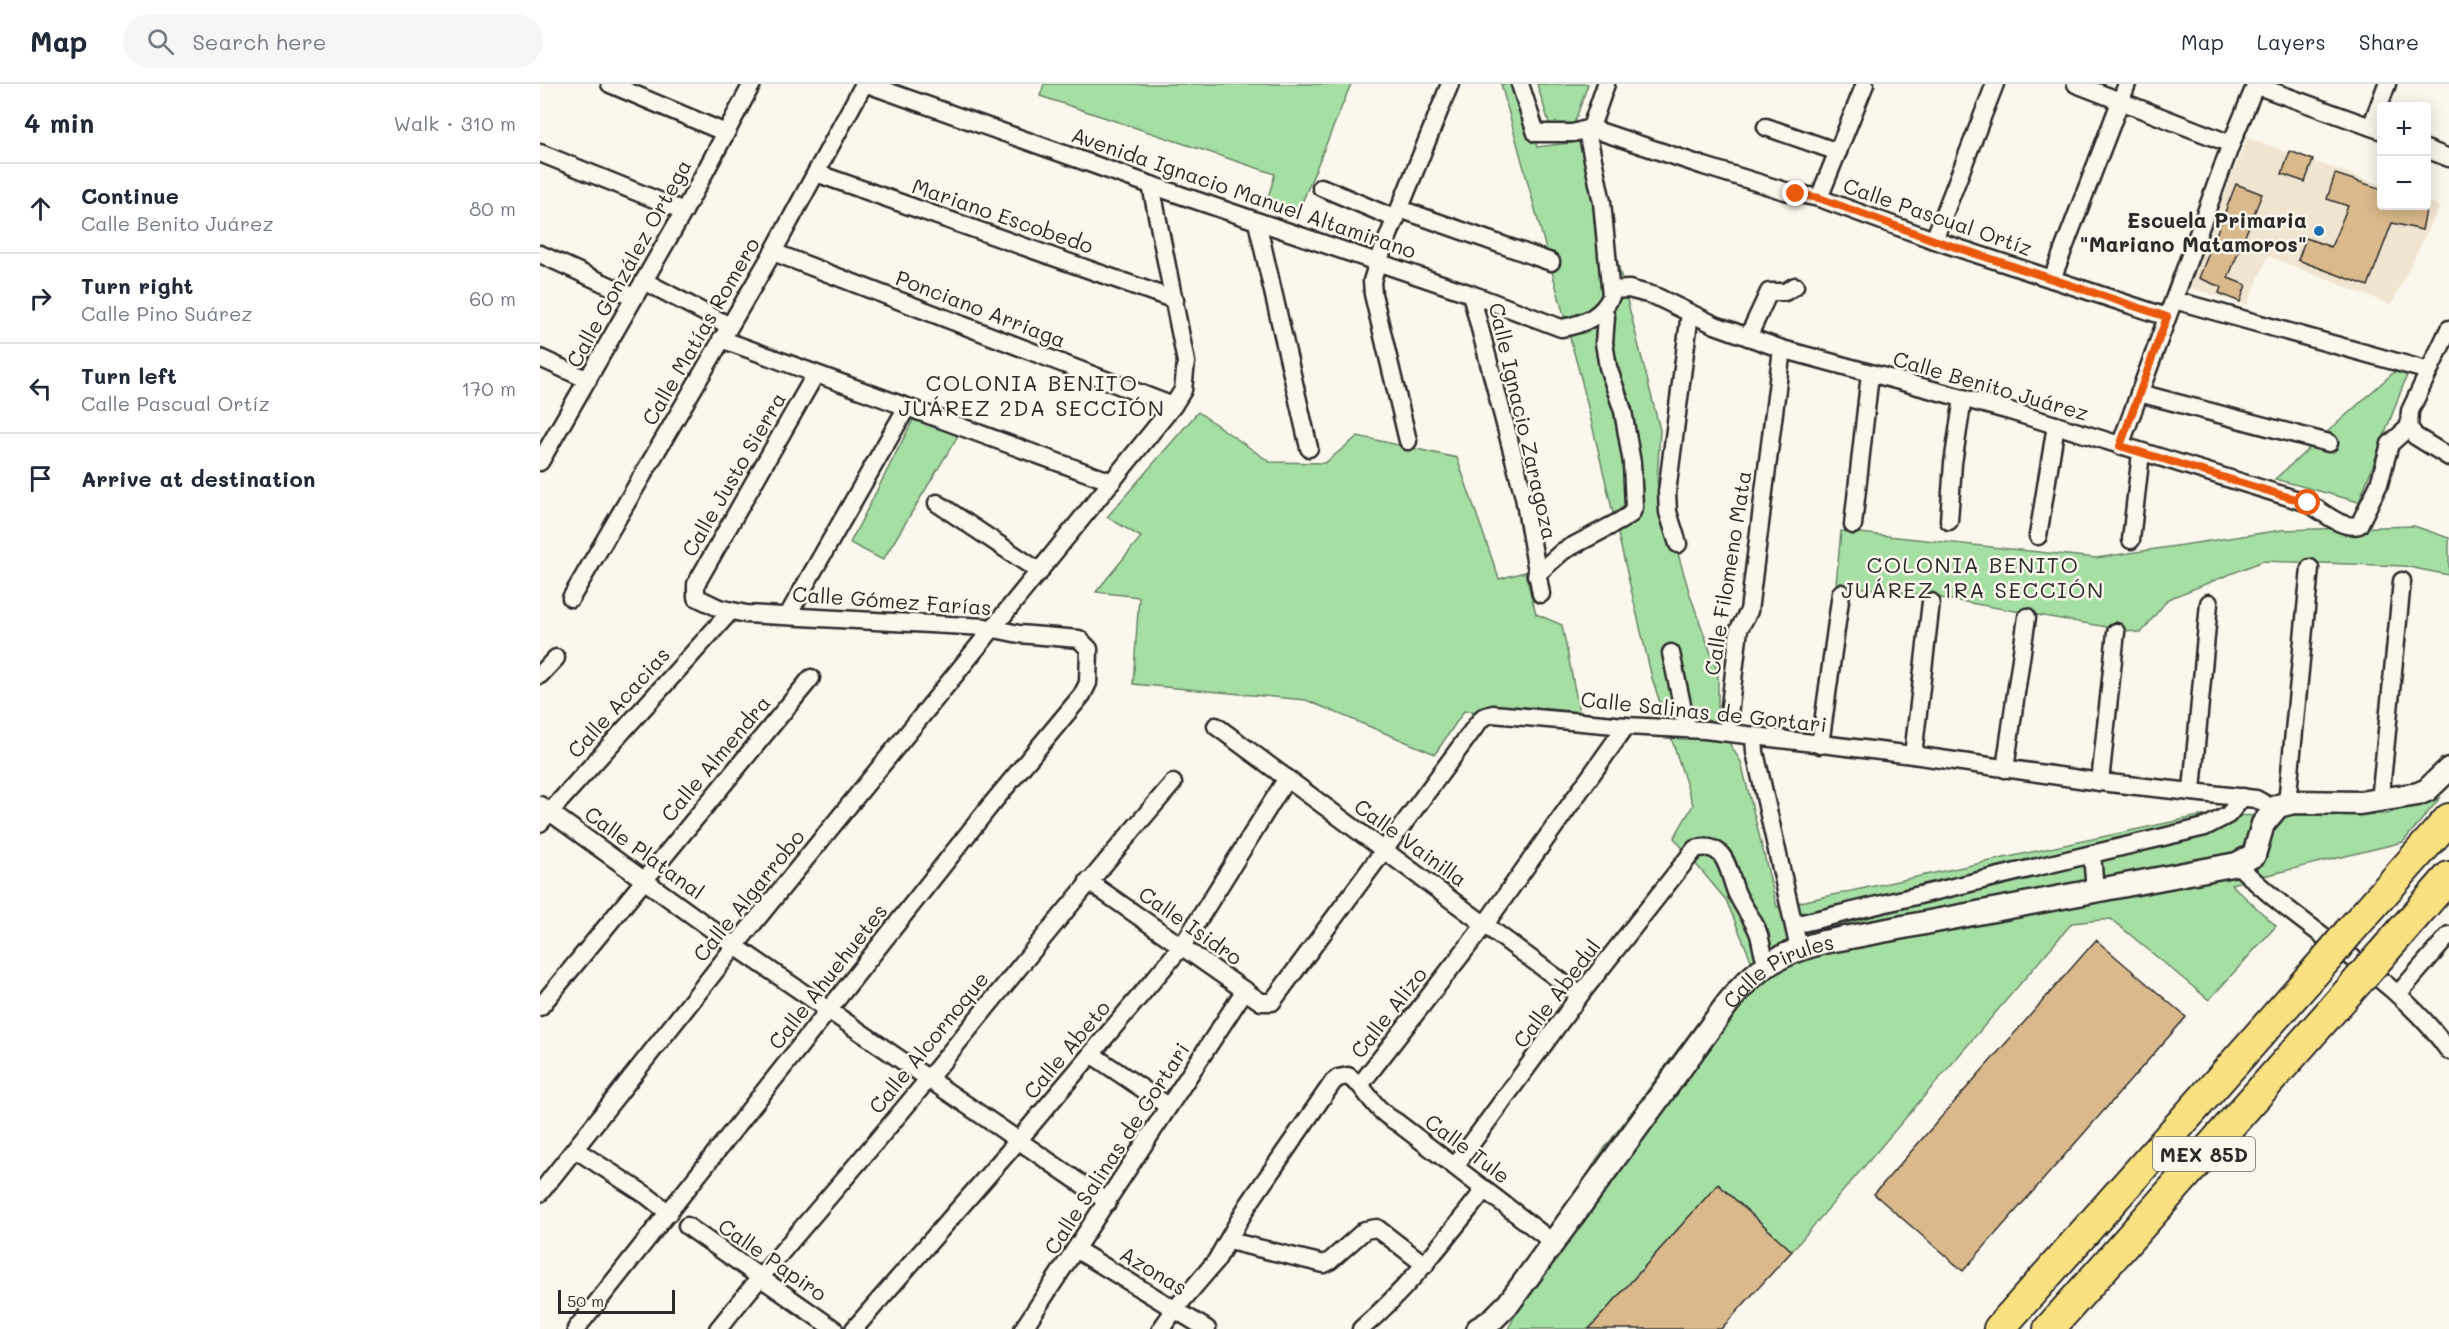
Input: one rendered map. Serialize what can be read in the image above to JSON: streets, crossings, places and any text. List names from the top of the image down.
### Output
{
  "streets": {
    "highway": ["MEX 85D"],
    "street": [
      "Avenida Ignacio Manuel Altamirano",
      "Mariano Escobedo",
      "Calle Pascual Ortíz",
      "Calle González Ortega",
      "Ponciano Arriaga",
      "Calle Matías Romero",
      "Calle Benito Juárez",
      "Calle Ignacio Zaragoza",
      "Calle Justo Sierra",
      "Calle Filomeno Mata",
      "Calle Gómez Farías",
      "Calle Acacias",
      "Calle Salinas de Gortari",
      "Calle Almendra",
      "Calle Vainilla",
      "Calle Platanal",
      "Calle Algarrobo",
      "Calle Isidro",
      "Calle Pirules",
      "Calle Ahuehuetes",
      "Calle Abedul",
      "Calle Alizo",
      "Calle Alcornoque",
      "Calle Abeto",
      "Calle Tule",
      "Calle Papiro",
      "Azonas"
    ]
  },
  "crossings": [
    ["Avenida Ignacio Manuel Altamirano", "Calle Matías Romero"],
    ["Avenida Ignacio Manuel Altamirano", "Calle Ignacio Zaragoza"],
    ["Avenida Ignacio Manuel Altamirano", "Calle Algarrobo"],
    ["Mariano Escobedo", "Calle Matías Romero"],
    ["Mariano Escobedo", "Calle Algarrobo"],
    ["Ponciano Arriaga", "Calle Matías Romero"],
    ["Ponciano Arriaga", "Calle Algarrobo"],
    ["Calle Benito Juárez", "Calle Filomeno Mata"],
    ["Calle Justo Sierra", "Calle Gómez Farías"],
    ["Calle Filomeno Mata", "Calle Salinas de Gortari"],
    ["Calle Gómez Farías", "Calle Acacias"],
    ["Calle Gómez Farías", "Calle Algarrobo"],
    ["Calle Gómez Farías", "Calle Ahuehuetes"],
    ["Calle Acacias", "Calle Platanal"],
    ["Calle Salinas de Gortari", "Calle Vainilla"],
    ["Calle Salinas de Gortari", "Calle Platanal"],
    ["Calle Salinas de Gortari", "Calle Isidro"],
    ["Calle Salinas de Gortari", "Calle Pirules"],
    ["Calle Salinas de Gortari", "Calle Alizo"],
    ["Calle Salinas de Gortari", "Azonas"],
    ["Calle Almendra", "Calle Platanal"],
    ["Calle Vainilla", "Calle Abedul"],
    ["Calle Vainilla", "Calle Alizo"],
    ["Calle Vainilla", "Calle Abeto"],
    ["Calle Platanal", "Calle Algarrobo"],
    ["Calle Platanal", "Calle Ahuehuetes"],
    ["Calle Platanal", "Calle Alcornoque"],
    ["Calle Platanal", "Calle Abeto"],
    ["Calle Isidro", "Calle Alcornoque"],
    ["Calle Isidro", "Calle Abeto"],
    ["Calle Pirules", "Calle Abedul"],
    ["Calle Pirules", "Calle Tule"],
    ["Calle Abedul", "Calle Tule"],
    ["Calle Alizo", "Calle Tule"],
    ["Calle Alizo", "Azonas"],
    ["Calle Alcornoque", "Calle Papiro"]
  ],
  "districts": ["COLONIA BENITO JUÁREZ 2DA SECCIÓN", "COLONIA BENITO JUÁREZ 1RA SECCIÓN"],
  "places": ["Escuela Primaria \"Mariano Matamoros\""],
  "scale_bar": "50 m",
  "page": {
    "header": "Map",
    "search": "Search here",
    "nav": ["Map", "Layers", "Share"],
    "heading": ["4 min", "Walk · 310 m"],
    "map_buttons": ["+", "−"],
    "list": [
      ["Continue", "Calle Benito Juárez", "80 m"],
      ["Turn right", "Calle Pino Suárez", "60 m"],
      ["Turn left", "Calle Pascual Ortíz", "170 m"],
      "Arrive at destination"
    ],
    "scale": "50 m"
  }
}
